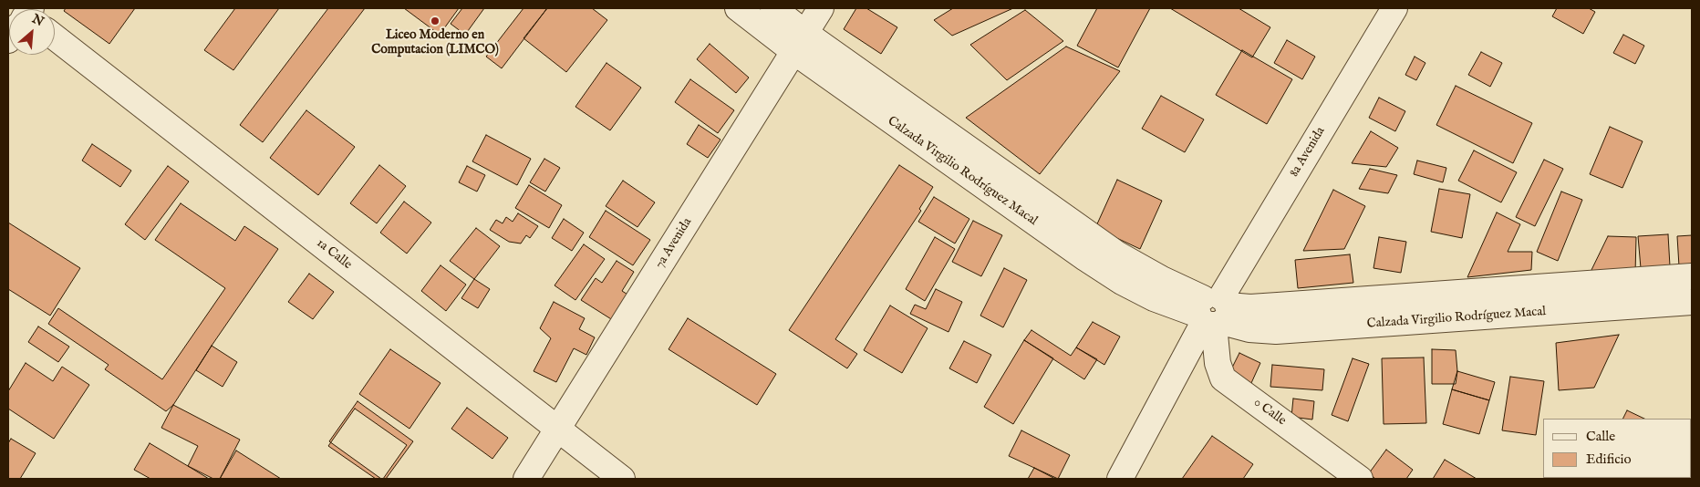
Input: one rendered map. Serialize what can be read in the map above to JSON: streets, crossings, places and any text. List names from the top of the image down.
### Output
{
  "streets": {
    "street": [
      "8a Avenida",
      "Calzada Virgilio Rodríguez Macal",
      "7a Avenida",
      "1a Calle",
      "0 Calle"
    ]
  },
  "crossings": [
    ["8a Avenida", "Calzada Virgilio Rodríguez Macal"],
    ["8a Avenida", "0 Calle"],
    ["Calzada Virgilio Rodríguez Macal", "7a Avenida"],
    ["Calzada Virgilio Rodríguez Macal", "0 Calle"],
    ["7a Avenida", "1a Calle"]
  ],
  "places": ["Liceo Moderno en Computacion (LIMCO)"],
  "legend": ["Calle", "Edificio"],
  "north": "top right"
}
